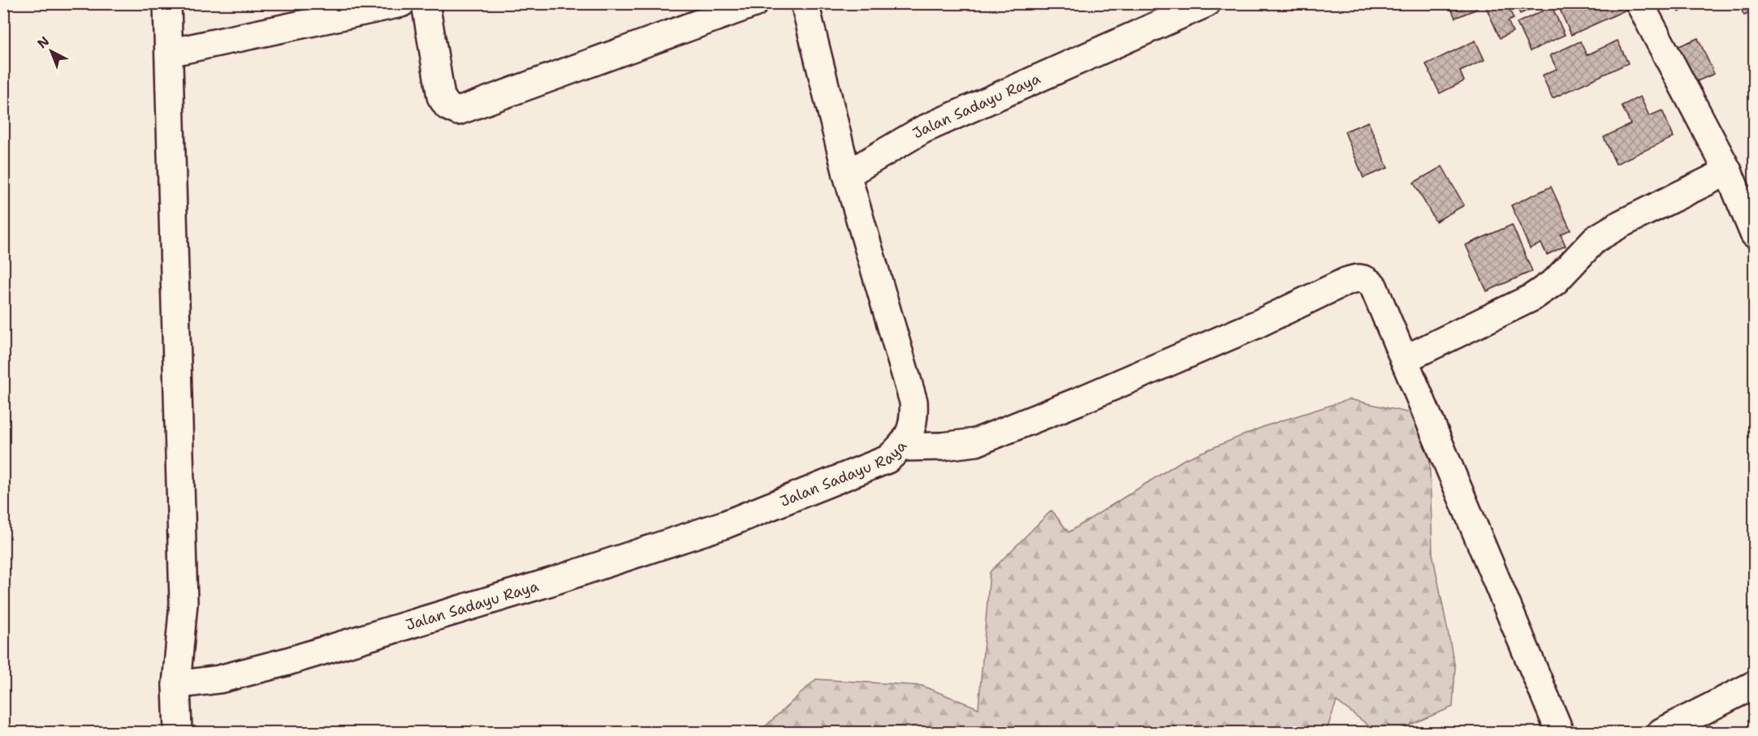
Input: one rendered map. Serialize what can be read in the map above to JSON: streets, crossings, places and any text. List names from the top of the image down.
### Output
{
  "streets": {
    "street": ["Jalan Sadayu Raya"]
  },
  "north": "top left"
}
